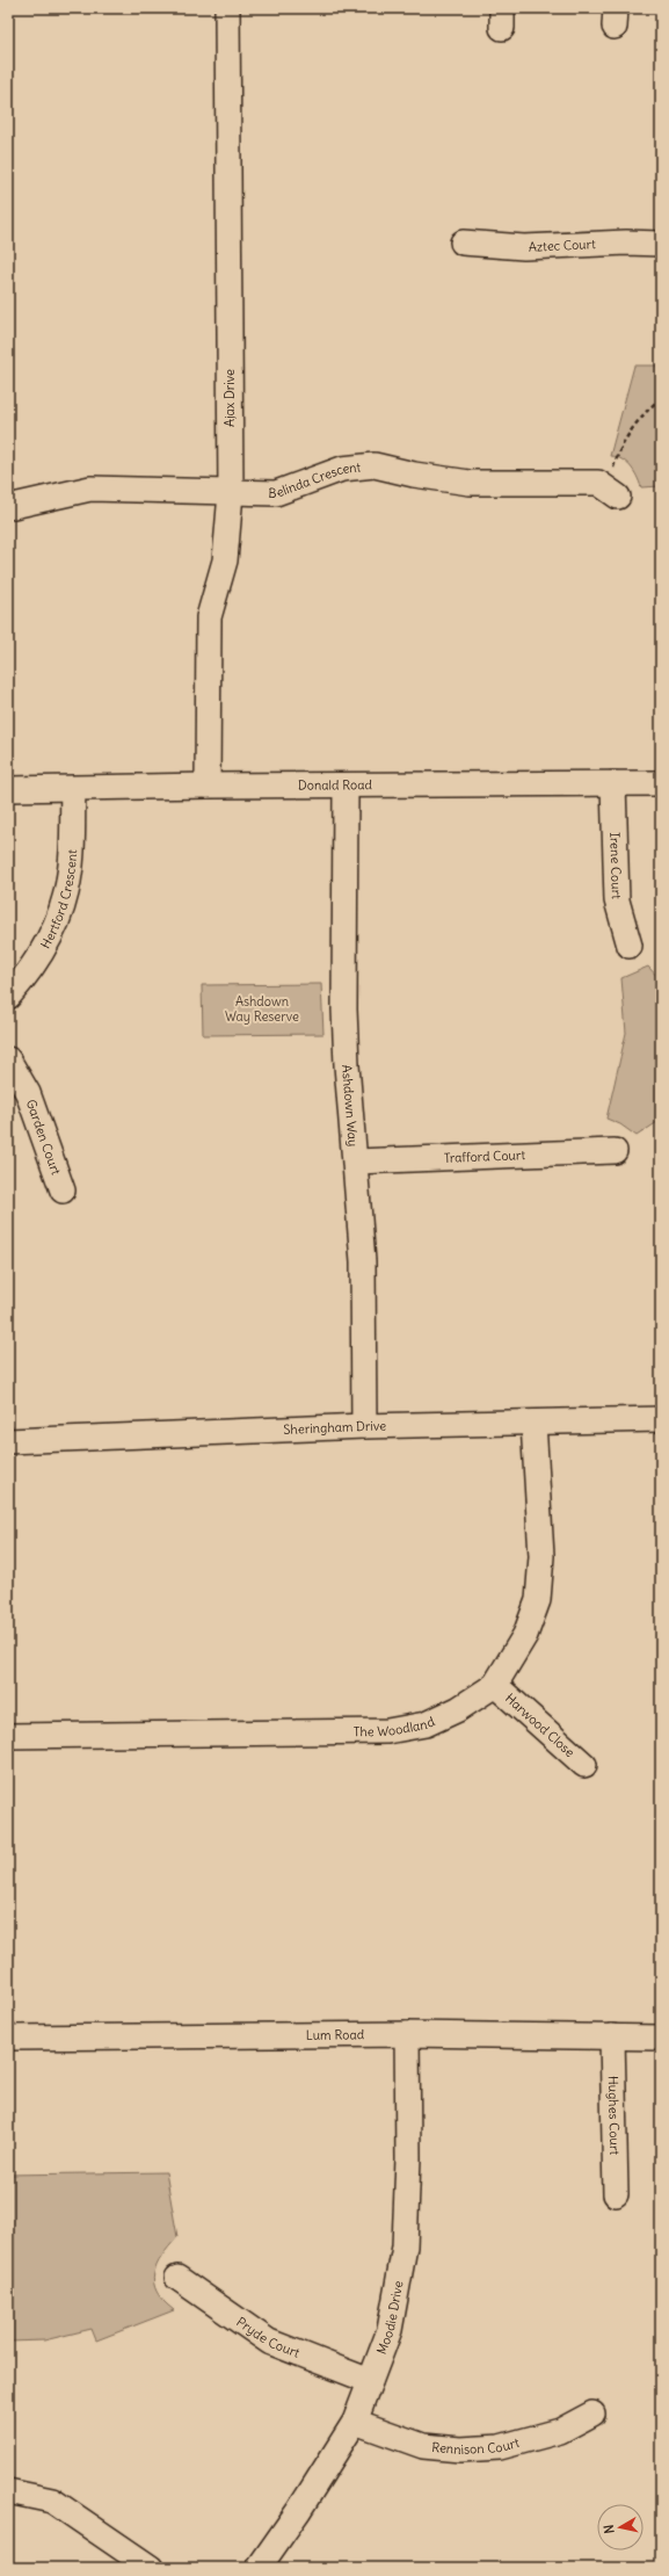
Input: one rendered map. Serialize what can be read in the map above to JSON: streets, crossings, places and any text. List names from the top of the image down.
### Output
{
  "streets": {
    "street": [
      "Aztec Court",
      "Ajax Drive",
      "Belinda Crescent",
      "Donald Road",
      "Irene Court",
      "Hertford Crescent",
      "Ashdown Way",
      "Garden Court",
      "Trafford Court",
      "Sheringham Drive",
      "The Woodland",
      "Harwood Close",
      "Lum Road",
      "Hughes Court",
      "Moodie Drive",
      "Pryde Court",
      "Rennison Court"
    ]
  },
  "crossings": [
    ["Ajax Drive", "Belinda Crescent"],
    ["Ajax Drive", "Donald Road"],
    ["Donald Road", "Irene Court"],
    ["Donald Road", "Hertford Crescent"],
    ["Donald Road", "Ashdown Way"],
    ["Ashdown Way", "Trafford Court"],
    ["Ashdown Way", "Sheringham Drive"],
    ["Sheringham Drive", "The Woodland"],
    ["The Woodland", "Harwood Close"],
    ["Lum Road", "Hughes Court"],
    ["Lum Road", "Moodie Drive"],
    ["Moodie Drive", "Pryde Court"],
    ["Moodie Drive", "Rennison Court"]
  ],
  "parks": ["Ashdown Way Reserve"],
  "north": "left"
}
